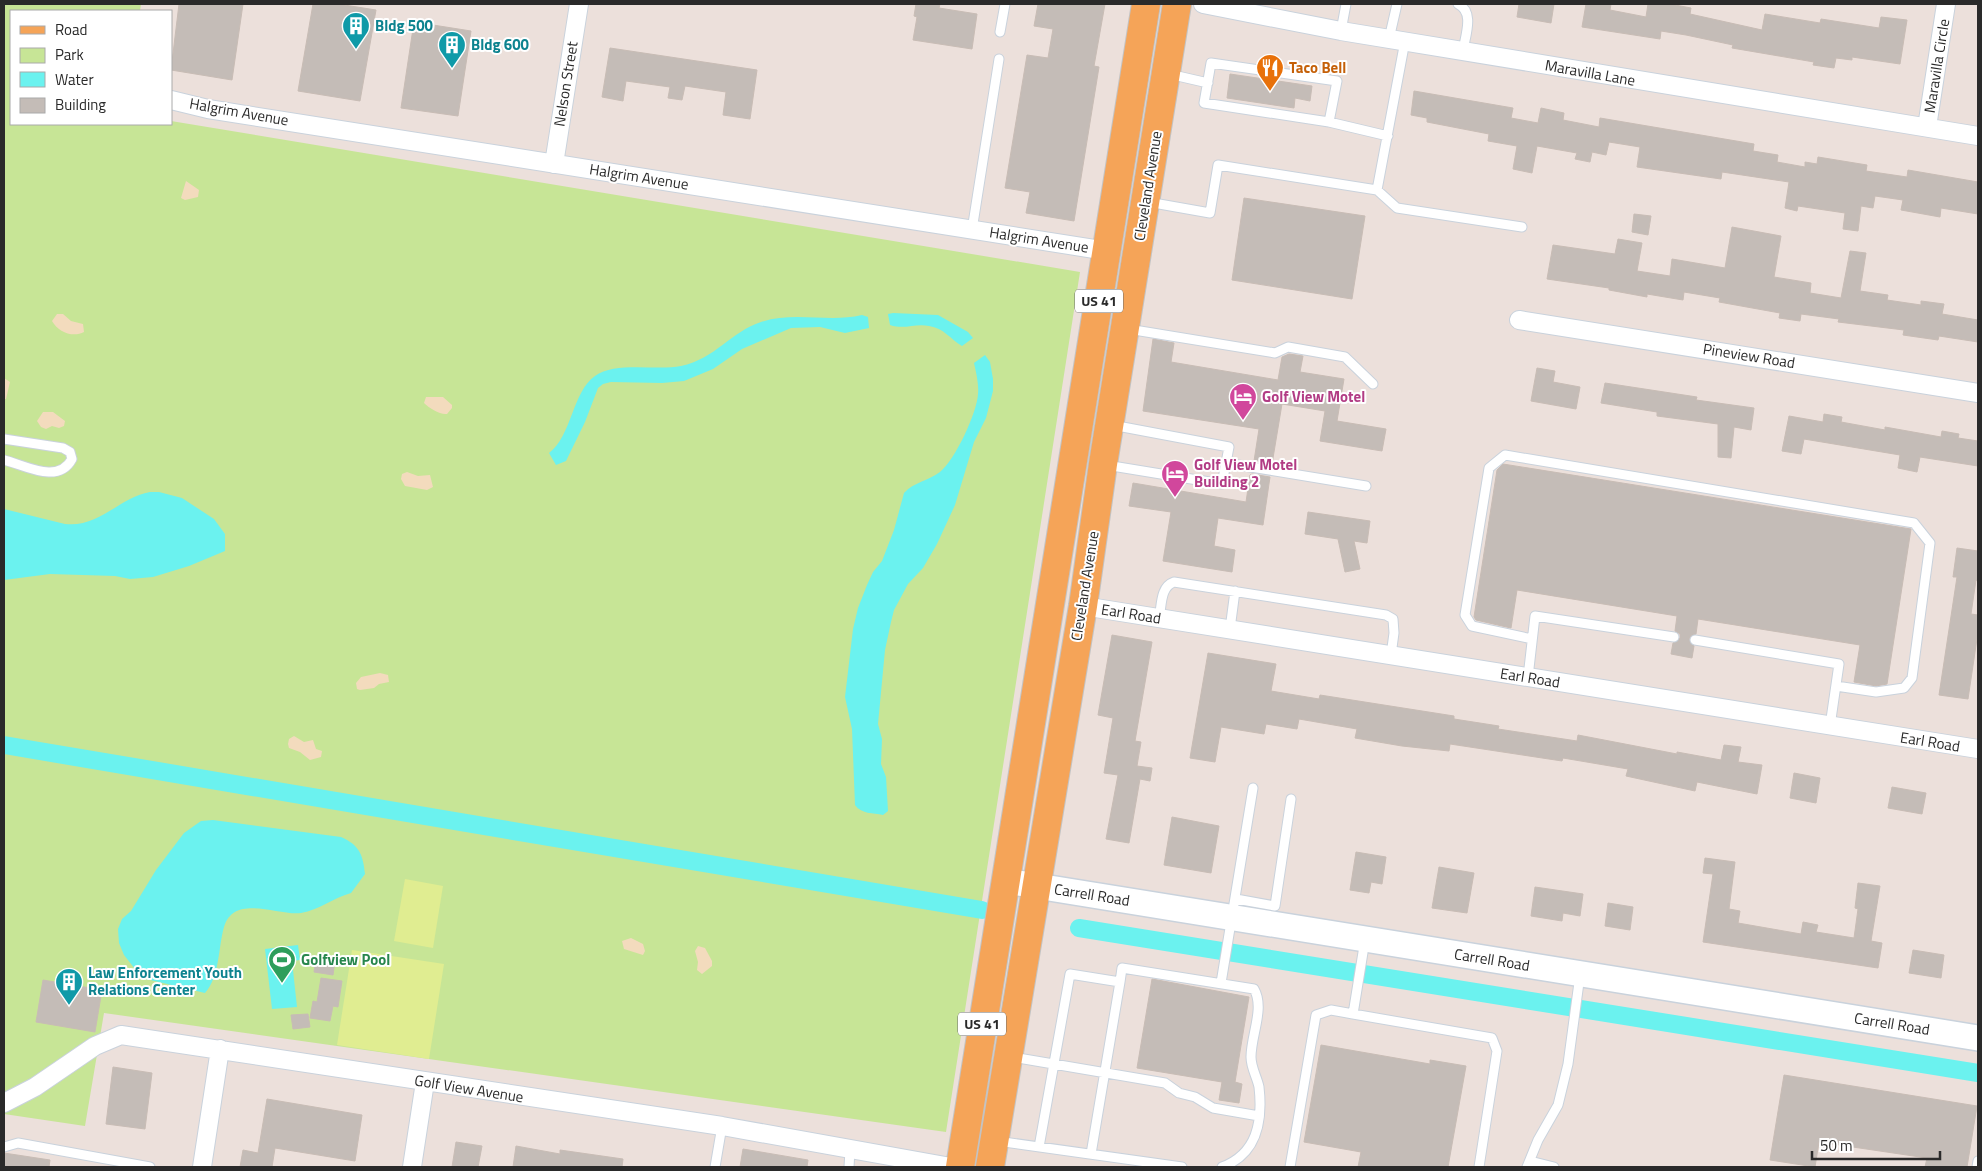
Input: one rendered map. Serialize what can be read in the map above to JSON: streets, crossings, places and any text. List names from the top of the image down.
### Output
{
  "streets": {
    "main road": ["Cleveland Avenue", "US 41"],
    "street": [
      "Maravilla Circle",
      "Maravilla Lane",
      "Nelson Street",
      "Halgrim Avenue",
      "Pineview Road",
      "Earl Road",
      "Carrell Road",
      "Golf View Avenue"
    ]
  },
  "crossings": [
    ["Maravilla Circle", "Maravilla Lane"],
    ["Nelson Street", "Halgrim Avenue"],
    ["Halgrim Avenue", "Cleveland Avenue"],
    ["Cleveland Avenue", "Earl Road"],
    ["Cleveland Avenue", "Carrell Road"]
  ],
  "places": {
    "building": ["Bldg 500", "Bldg 600", "Law Enforcement Youth Relations Center"],
    "restaurant": ["Taco Bell"],
    "hotel": ["Golf View Motel", "Golf View Motel Building 2"],
    "sports": ["Golfview Pool"]
  },
  "legend": [
    "Road",
    "Park",
    "Water",
    "Building"
  ],
  "scale_bar": "50 m"
}
